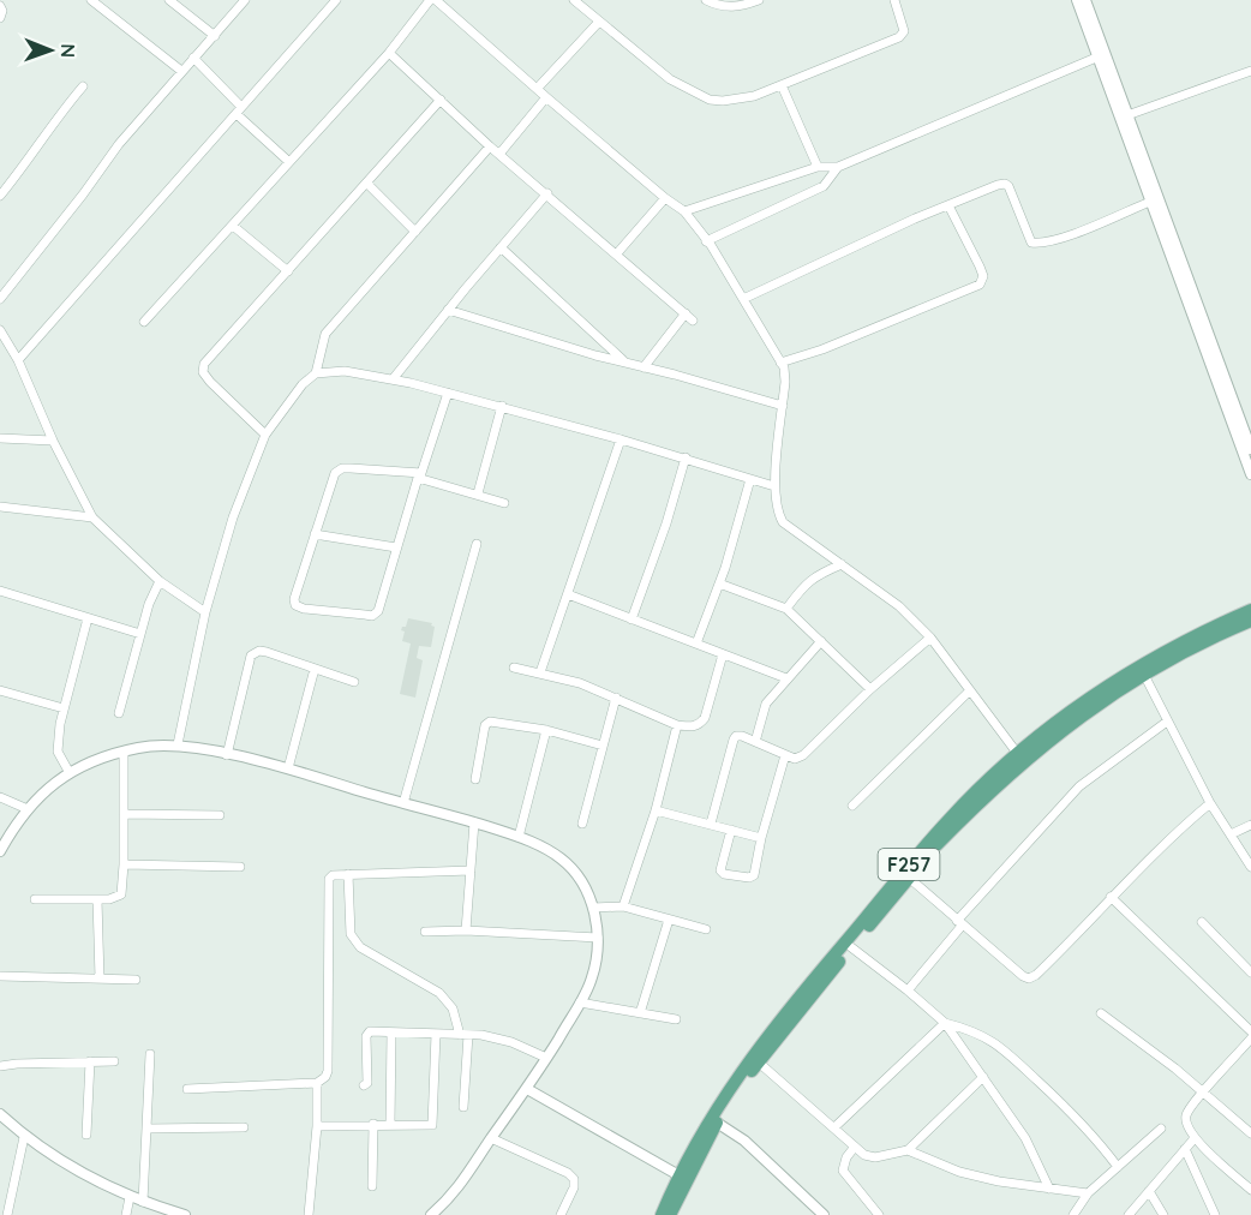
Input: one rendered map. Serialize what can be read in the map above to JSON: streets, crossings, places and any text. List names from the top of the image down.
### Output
{
  "streets": {
    "main road": ["F257"]
  },
  "north": "right"
}
